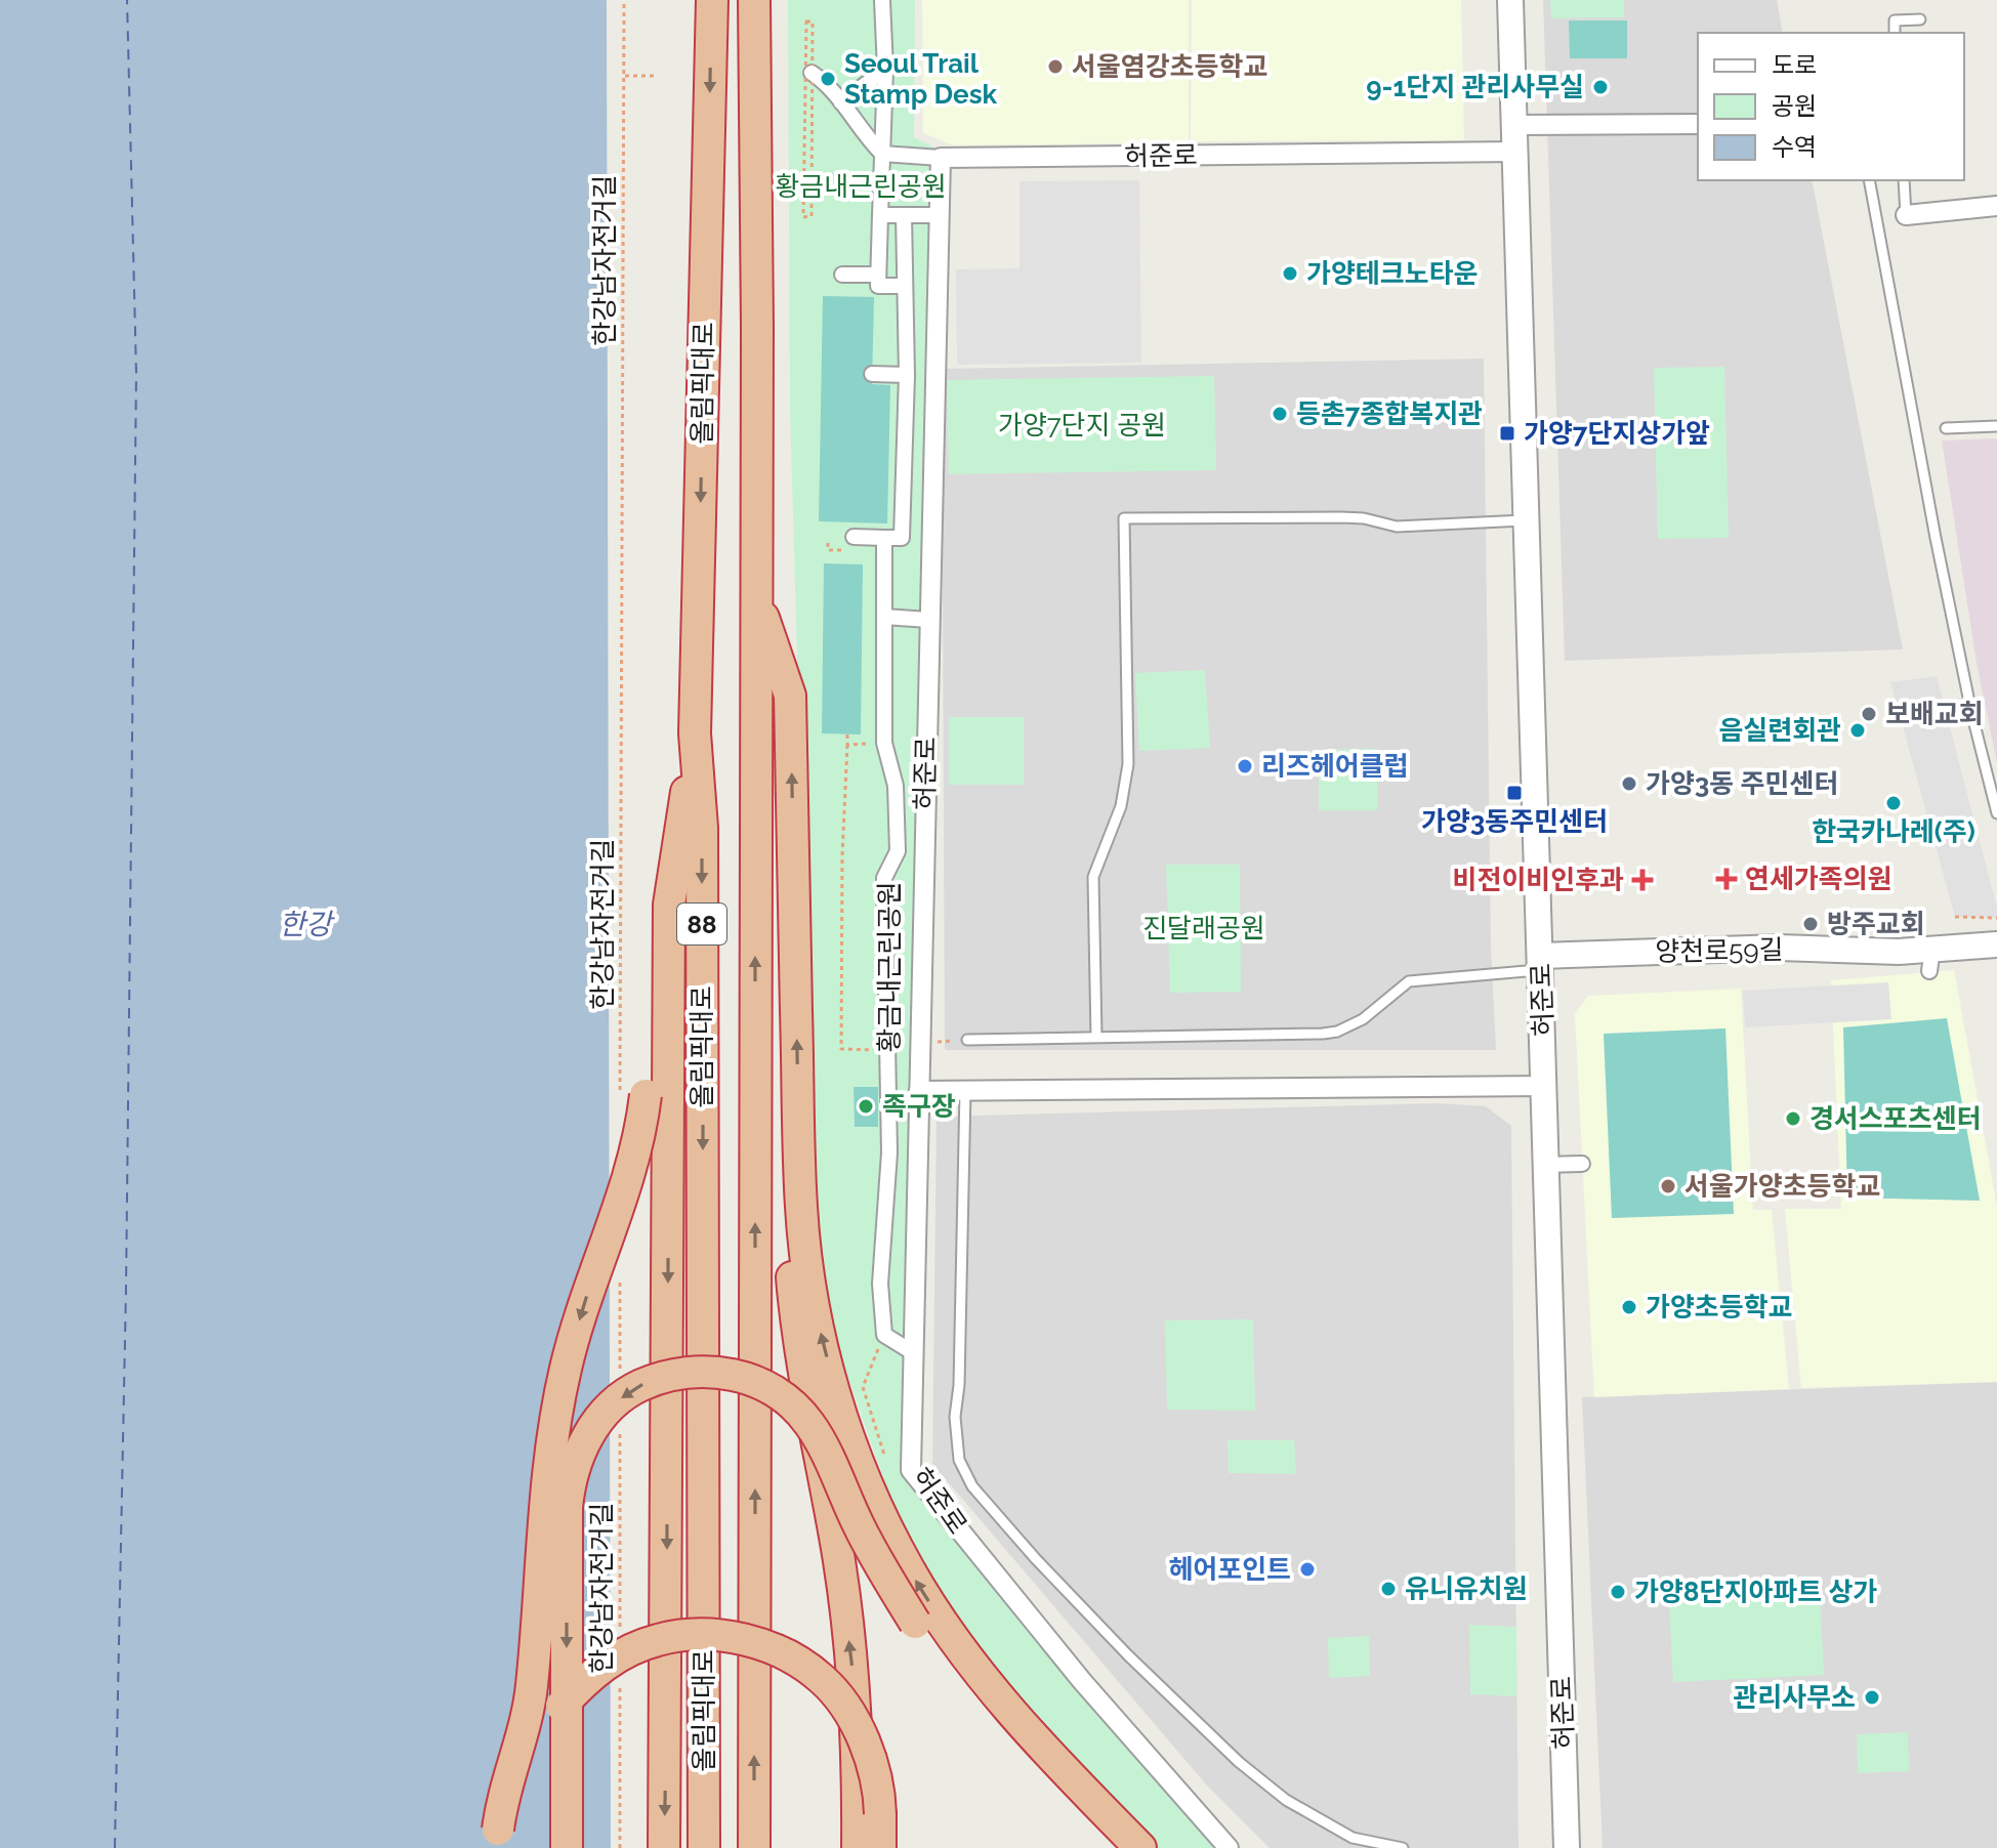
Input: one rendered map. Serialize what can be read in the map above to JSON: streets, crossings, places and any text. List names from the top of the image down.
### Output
{
  "streets": {
    "highway": ["올림픽대로", "88"],
    "street": ["허준로", "양천로59길", "황금내근린공원"],
    "path": ["한강남자전거길"]
  },
  "crossings": [
    ["허준로", "양천로59길"]
  ],
  "water": ["한강"],
  "parks": ["황금내근린공원", "가양7단지 공원", "진달래공원"],
  "places": {
    "other": [
      "서울염강초등학교",
      "Seoul Trail Stamp Desk",
      "9-1단지 관리사무실",
      "가양테크노타운",
      "등촌7종합복지관",
      "보배교회",
      "음실련회관",
      "리즈헤어클럽",
      "가양3동 주민센터",
      "한국카나레(주)",
      "방주교회",
      "족구장",
      "경서스포츠센터",
      "서울가양초등학교",
      "가양초등학교",
      "헤어포인트",
      "유니유치원",
      "가양8단지아파트 상가",
      "관리사무소"
    ],
    "transit": ["가양7단지상가앞", "가양3동주민센터"],
    "health": ["연세가족의원", "비전이비인후과"]
  },
  "legend": ["도로", "공원", "수역"]
}
